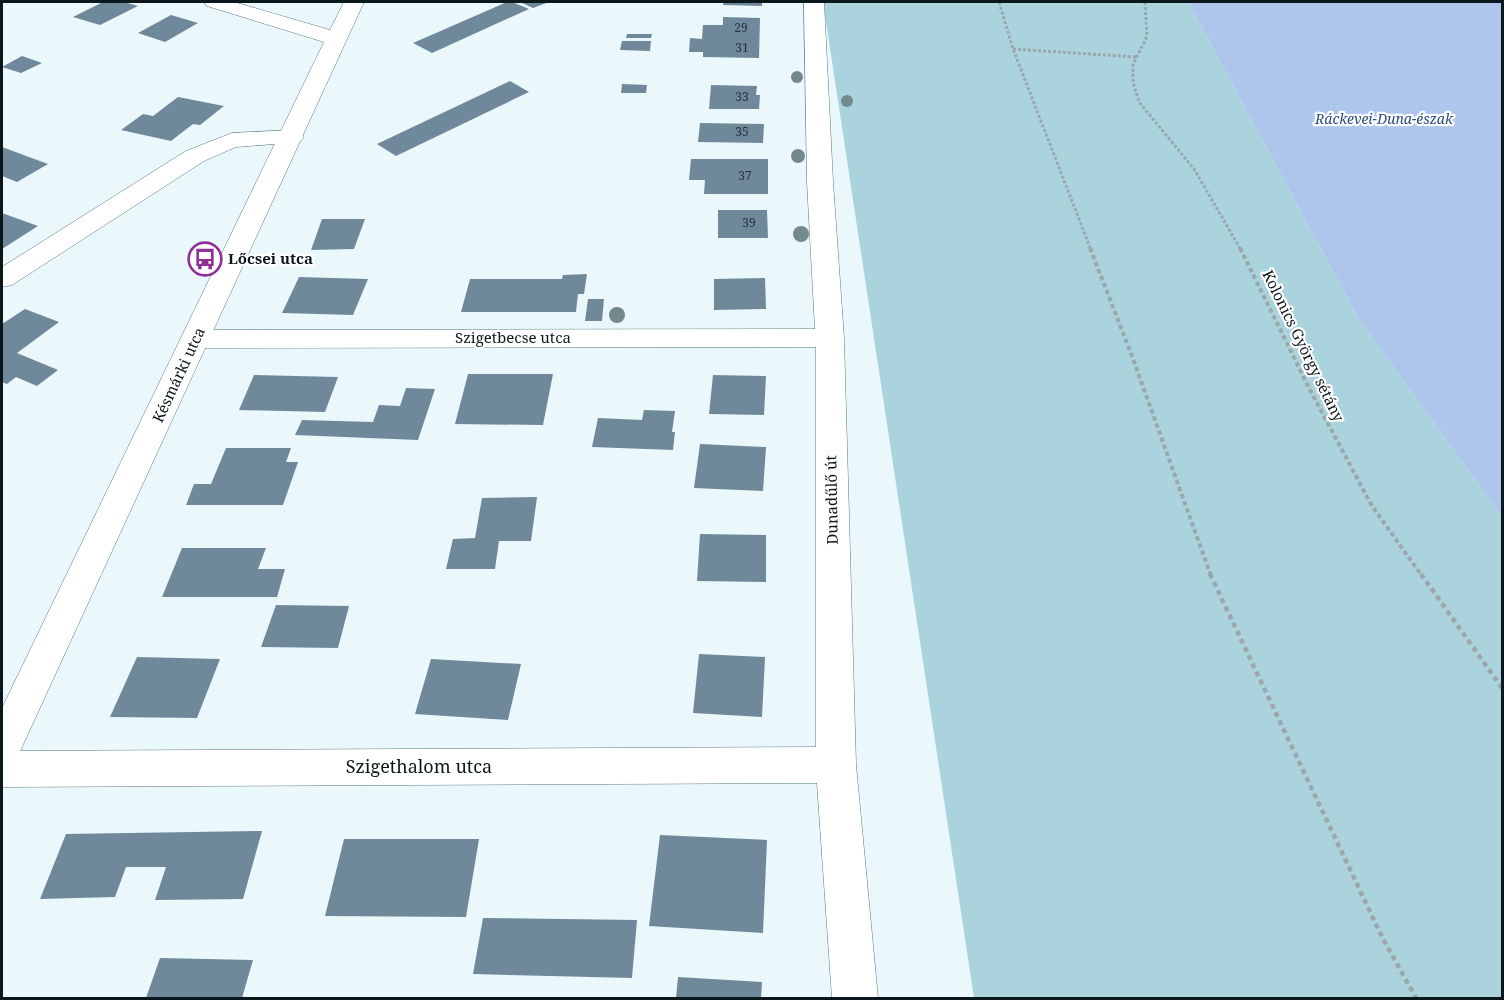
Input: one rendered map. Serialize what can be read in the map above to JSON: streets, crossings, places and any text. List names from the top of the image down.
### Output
{
  "streets": {
    "street": [
      "Szigetbecse utca",
      "Késmárki utca",
      "Dunadűlő út",
      "Szigethalom utca"
    ],
    "path": ["Kolonics György sétány"]
  },
  "crossings": [
    ["Szigetbecse utca", "Késmárki utca"],
    ["Szigetbecse utca", "Dunadűlő út"],
    ["Dunadűlő út", "Szigethalom utca"]
  ],
  "water": ["Ráckevei-Duna-észak"],
  "places": {
    "bus stop": ["Lőcsei utca"]
  },
  "house_numbers": [
    "29",
    "31",
    "33",
    "35",
    "37",
    "39"
  ]
}
